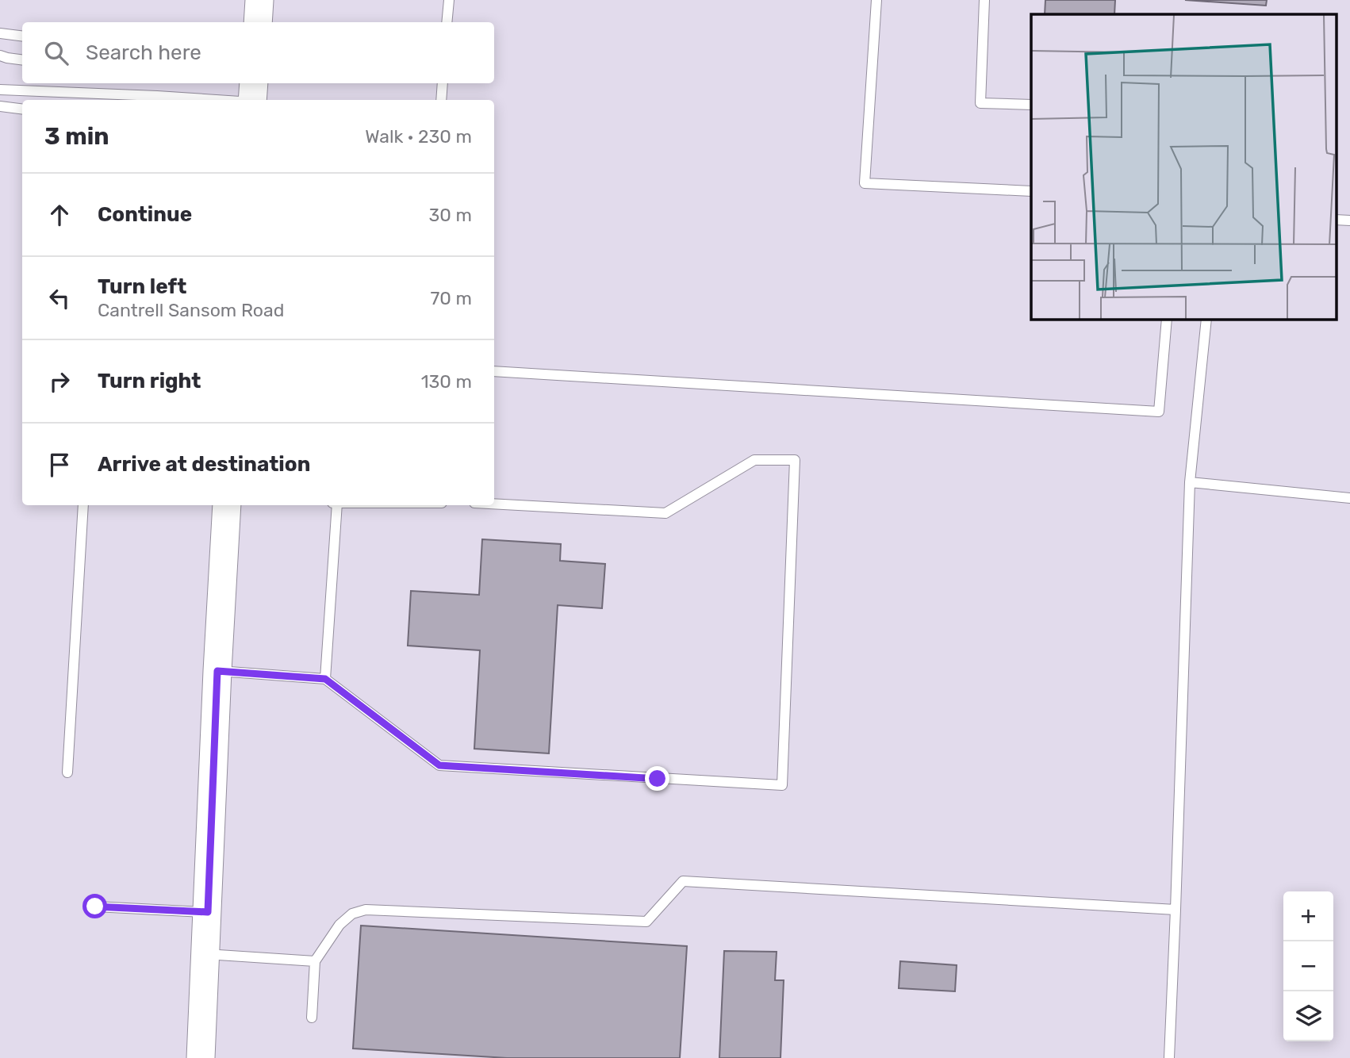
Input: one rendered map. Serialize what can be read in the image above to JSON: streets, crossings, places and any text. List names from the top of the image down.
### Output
{
  "page": {
    "search": "Search here",
    "heading": ["3 min", "Walk · 230 m"],
    "list": [
      ["Continue", "30 m"],
      ["Turn left", "Cantrell Sansom Road", "70 m"],
      ["Turn right", "130 m"],
      "Arrive at destination"
    ],
    "map_buttons": ["+", "−"]
  }
}
